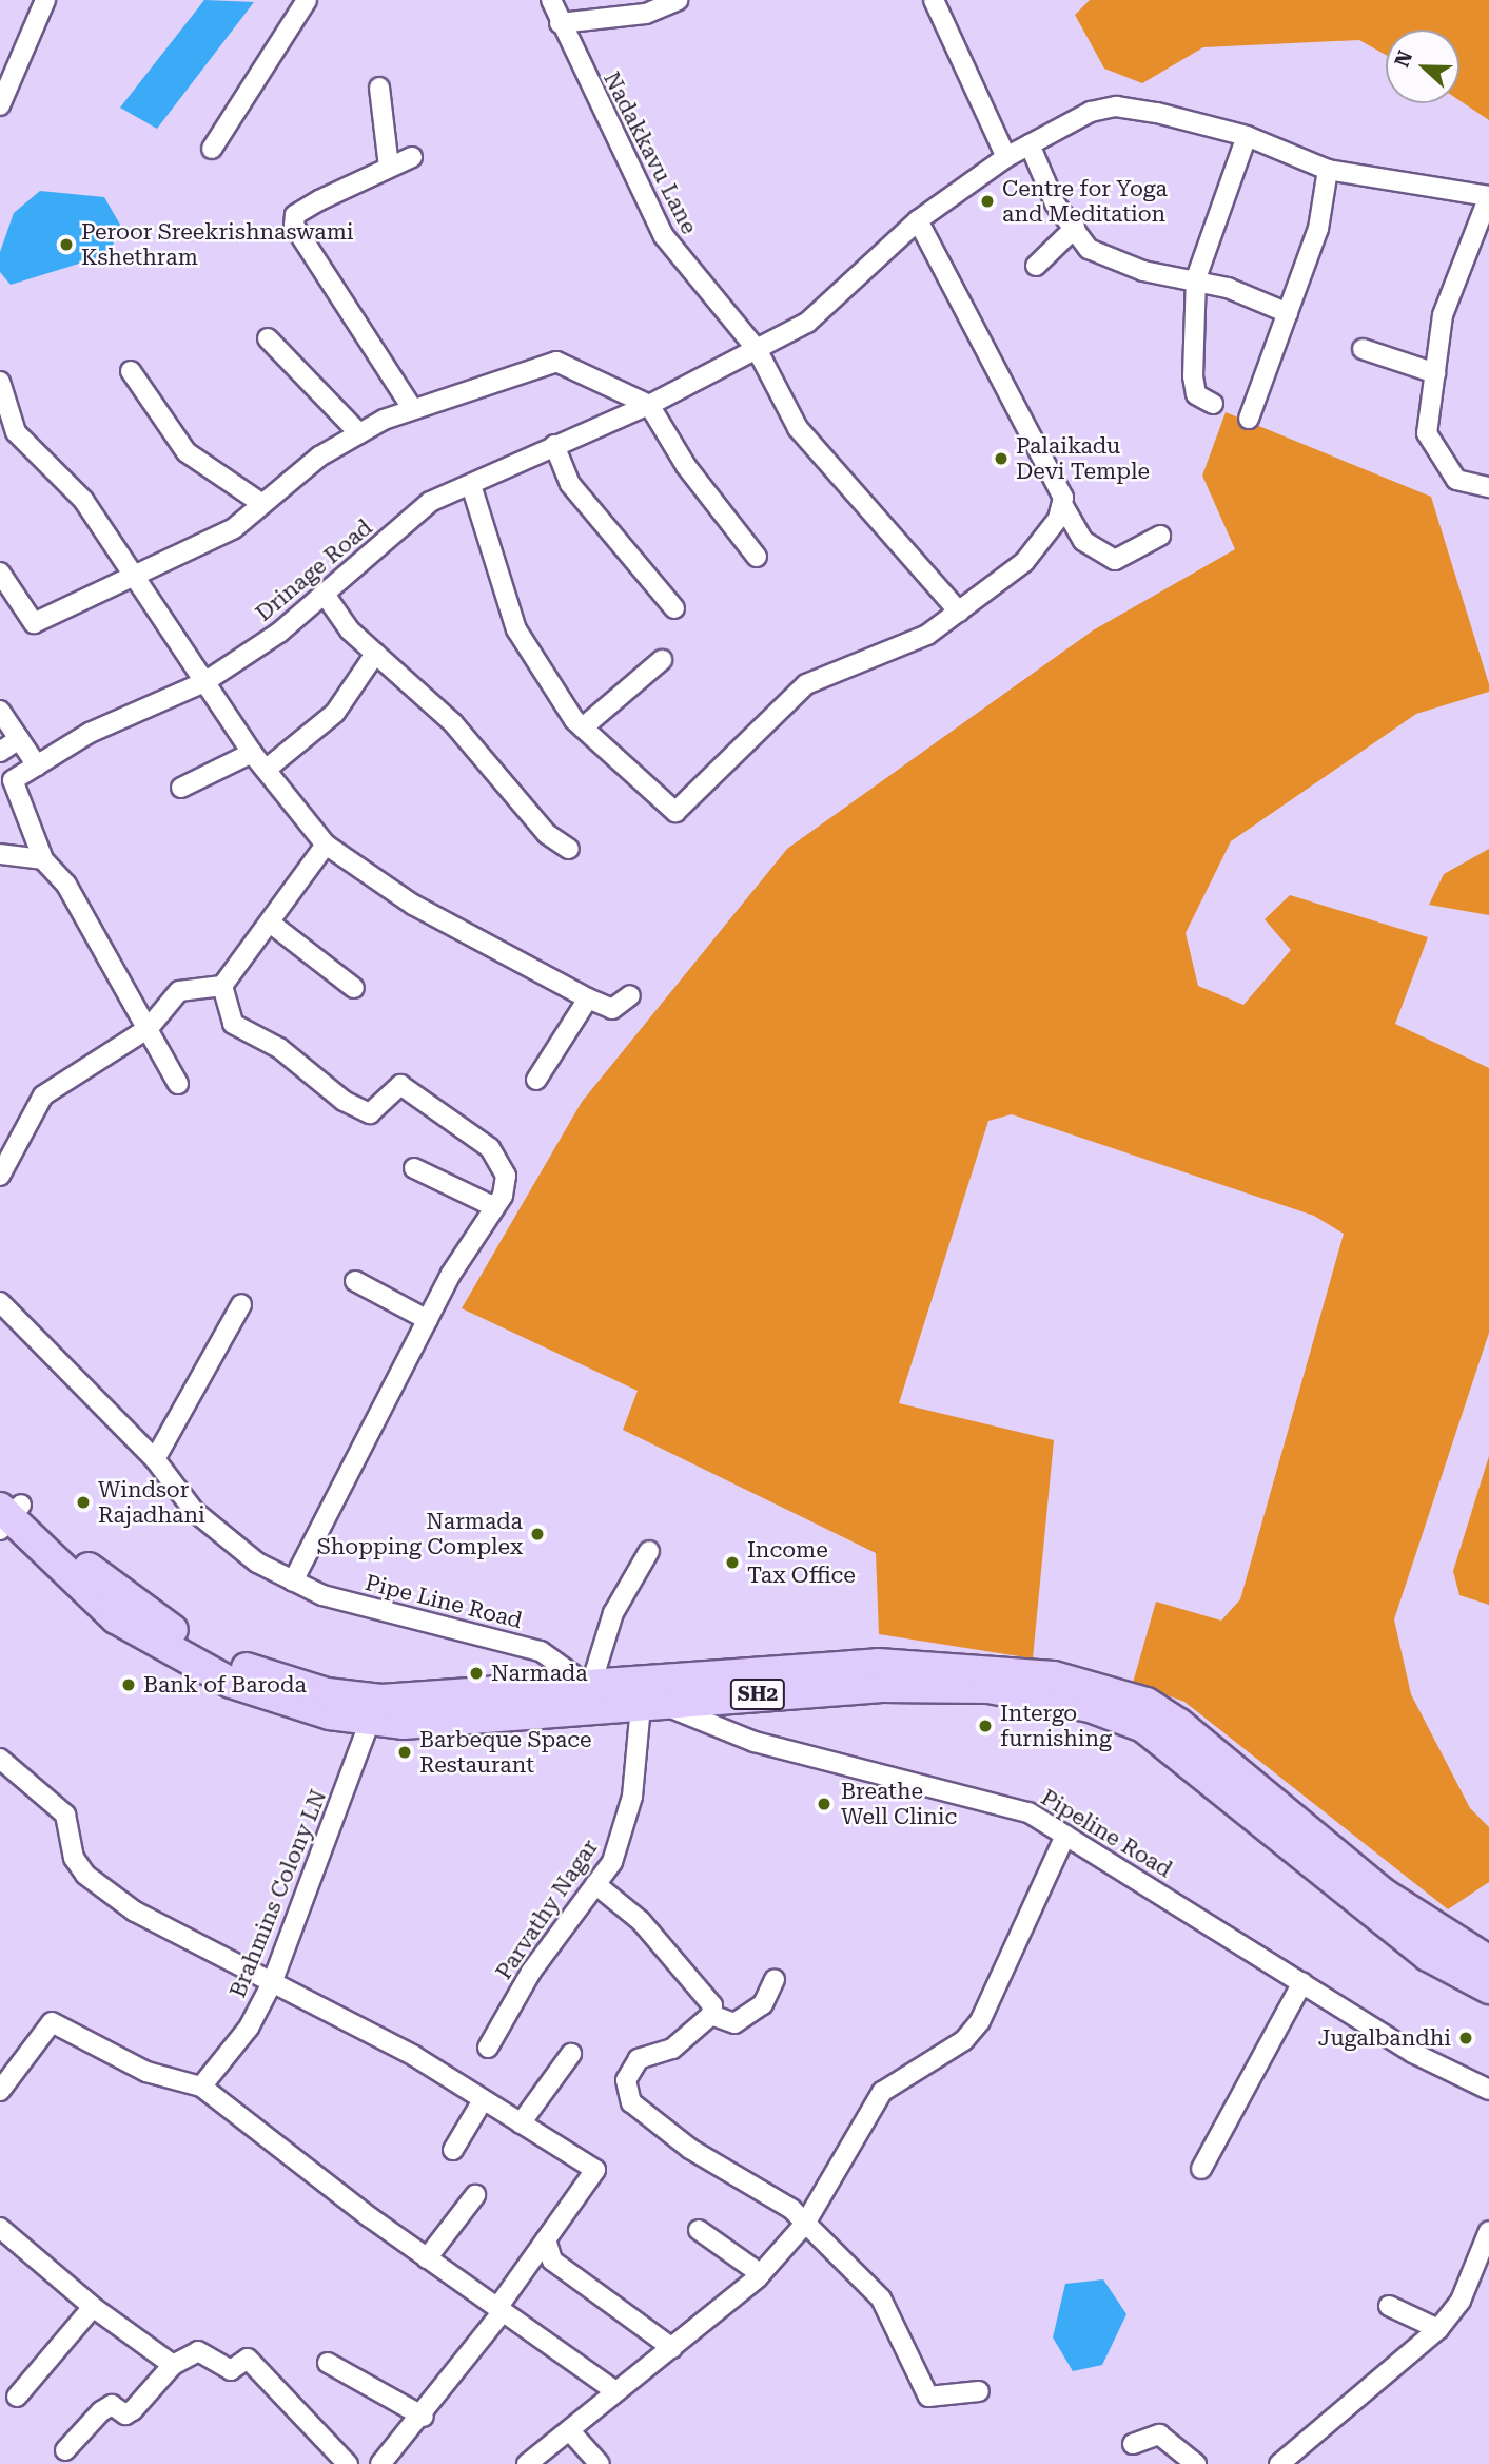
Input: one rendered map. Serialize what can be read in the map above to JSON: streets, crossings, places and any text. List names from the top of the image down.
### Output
{
  "streets": {
    "main road": ["SH2"],
    "street": [
      "Nadakkavu Lane",
      "Drinage Road",
      "Pipe Line Road",
      "Pipeline Road",
      "Brahmins Colony LN",
      "Parvathy Nagar"
    ]
  },
  "crossings": [
    ["Nadakkavu Lane", "Drinage Road"],
    ["SH2", "Pipeline Road"],
    ["SH2", "Parvathy Nagar"],
    ["Pipeline Road", "Parvathy Nagar"]
  ],
  "places": [
    "Centre for Yoga and Meditation",
    "Peroor Sreekrishnaswami Kshethram",
    "Palaikadu Devi Temple",
    "Windsor Rajadhani",
    "Narmada Shopping Complex",
    "Income Tax Office",
    "Narmada",
    "Bank of Baroda",
    "Intergo furnishing",
    "Barbeque Space Restaurant",
    "Breathe Well Clinic",
    "Jugalbandhi"
  ],
  "north": "left"
}
